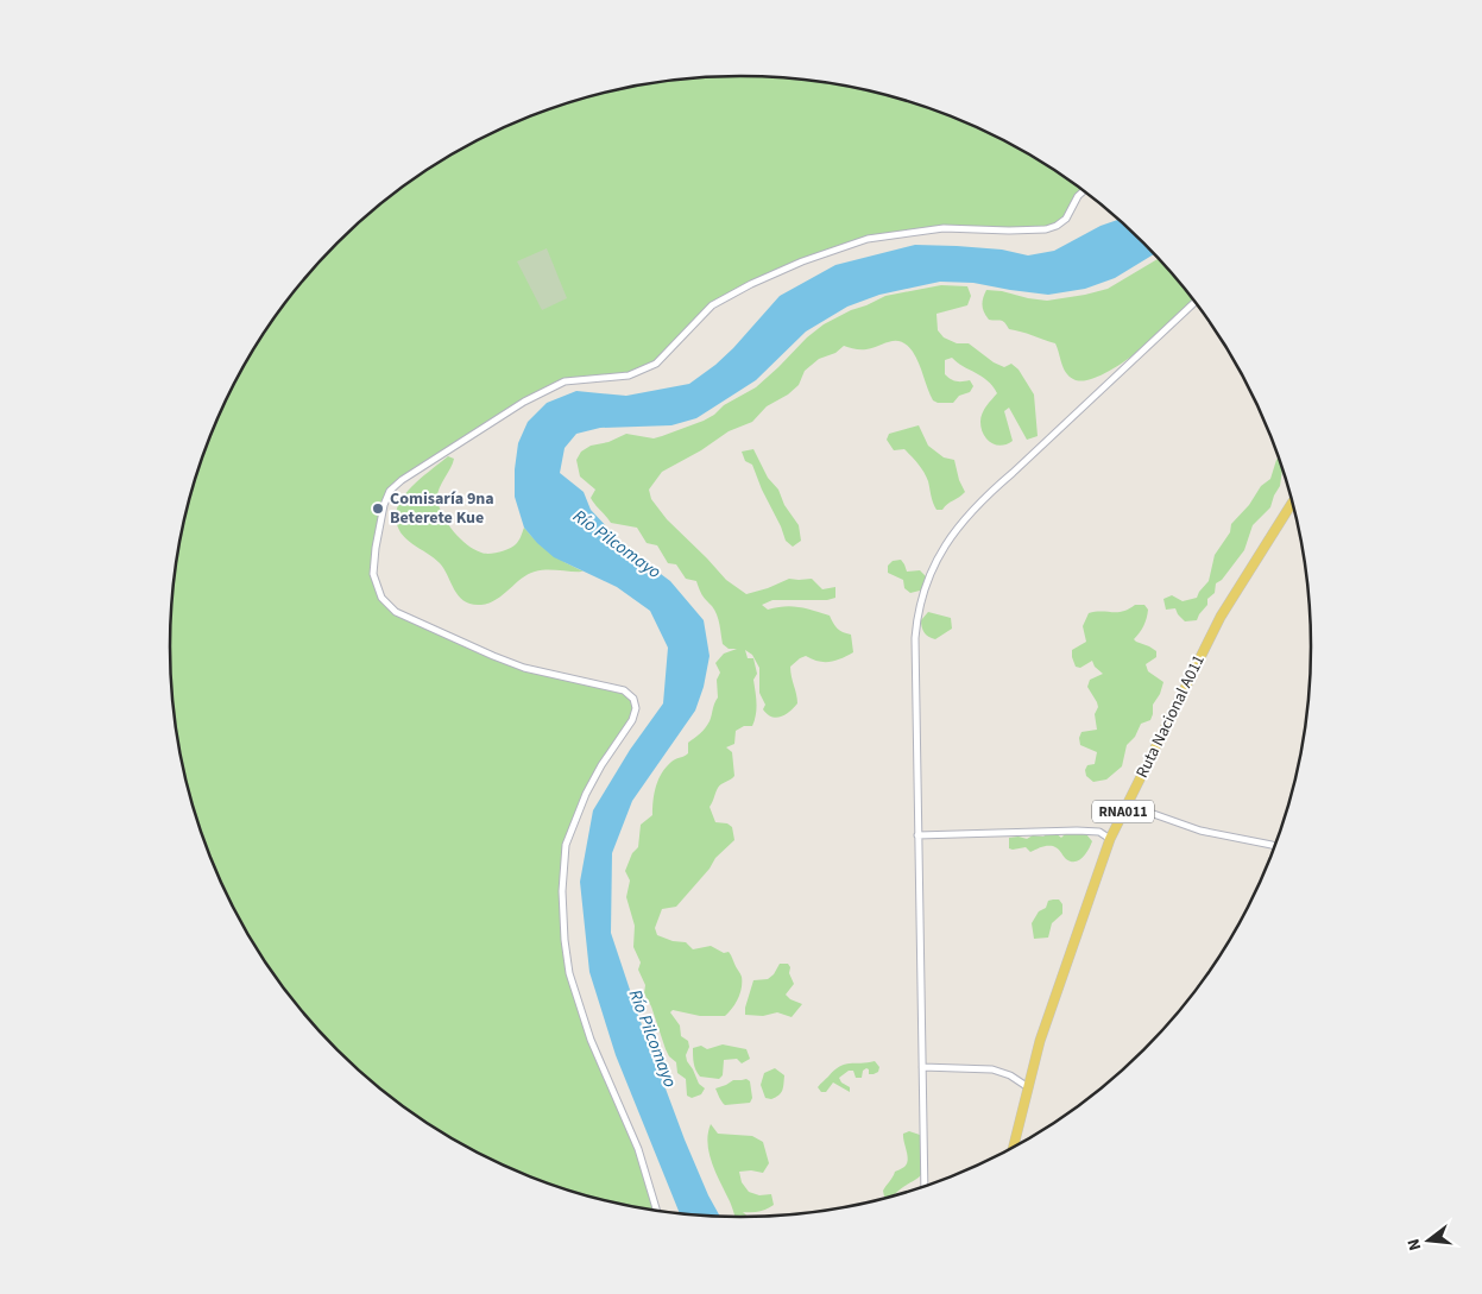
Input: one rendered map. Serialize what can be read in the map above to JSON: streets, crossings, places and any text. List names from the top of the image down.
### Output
{
  "streets": {
    "main road": ["Ruta Nacional A011", "RNA011"]
  },
  "water": ["Río Pilcomayo"],
  "places": ["Comisaría 9na Beterete Kue"],
  "north": "left"
}
